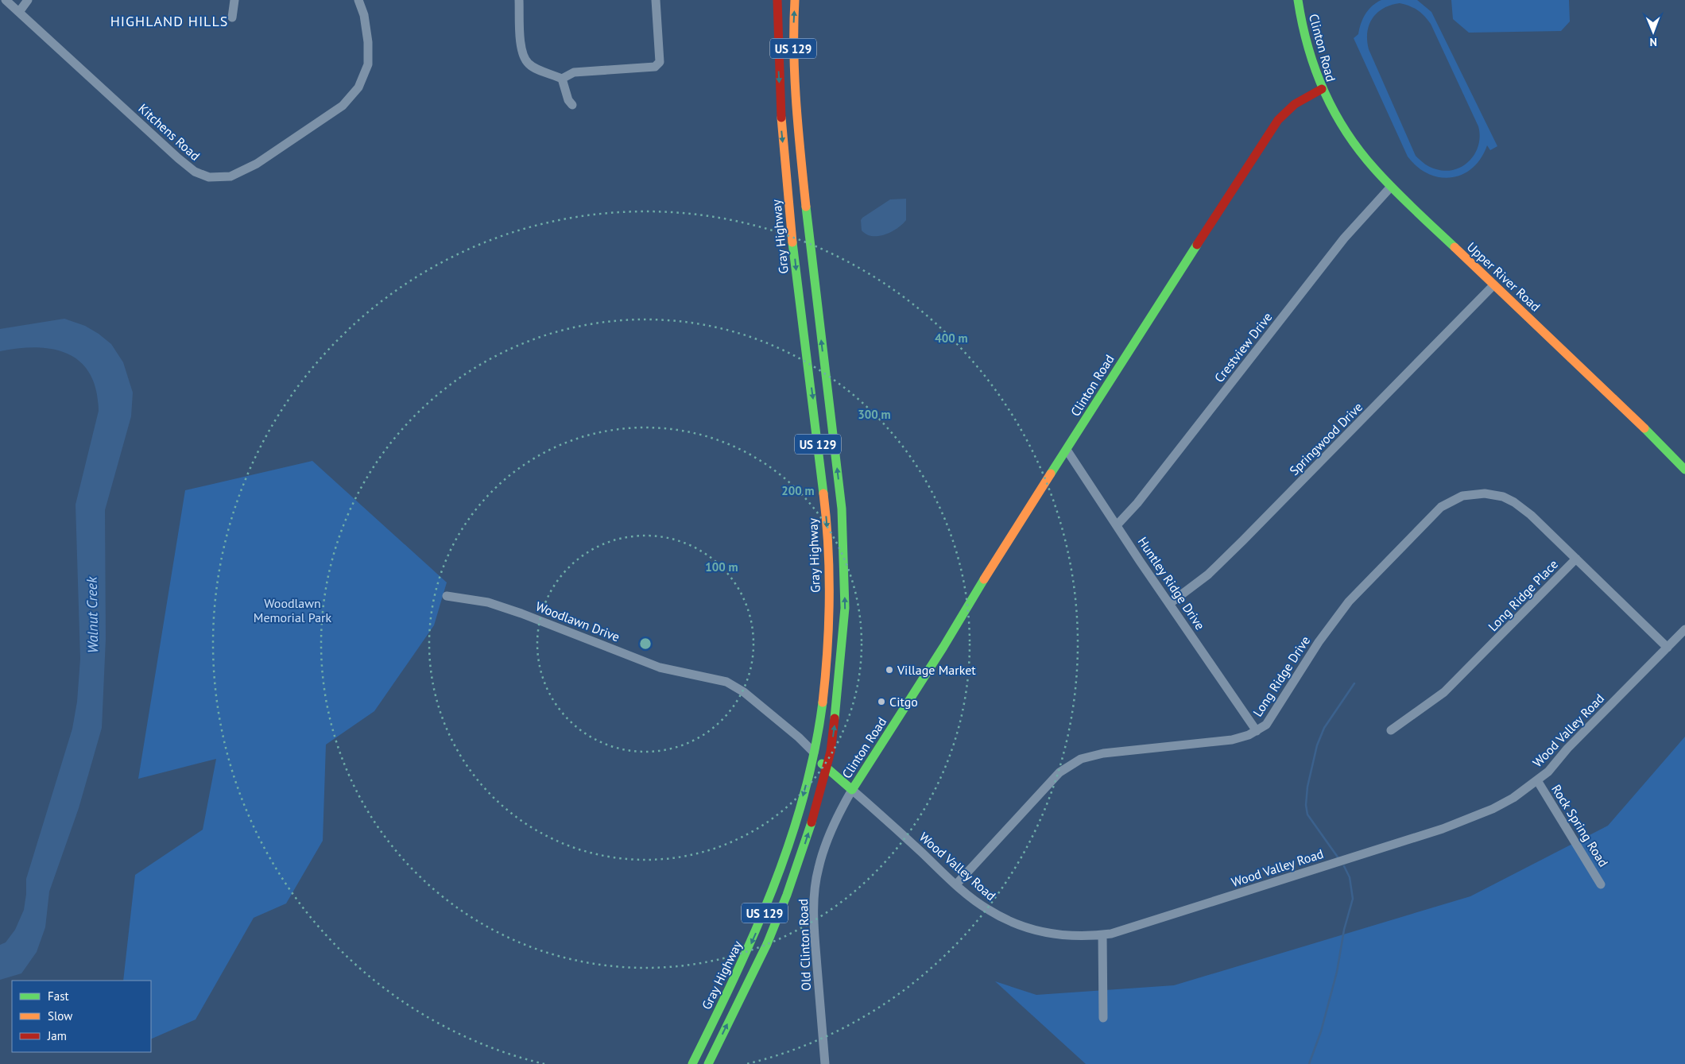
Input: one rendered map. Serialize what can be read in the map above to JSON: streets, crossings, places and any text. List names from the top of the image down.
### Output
{
  "streets": {
    "main road": [
      "Clinton Road",
      "US 129",
      "Gray Highway",
      "Upper River Road"
    ],
    "street": [
      "Kitchens Road",
      "Crestview Drive",
      "Springwood Drive",
      "Huntley Ridge Drive",
      "Long Ridge Place",
      "Woodlawn Drive",
      "Long Ridge Drive",
      "Wood Valley Road",
      "Rock Spring Road",
      "Old Clinton Road"
    ]
  },
  "crossings": [
    ["Clinton Road", "Upper River Road"],
    ["Clinton Road", "Huntley Ridge Drive"],
    ["Clinton Road", "Wood Valley Road"],
    ["Clinton Road", "Old Clinton Road"],
    ["Gray Highway", "Woodlawn Drive"],
    ["Upper River Road", "Crestview Drive"],
    ["Upper River Road", "Springwood Drive"],
    ["Crestview Drive", "Huntley Ridge Drive"],
    ["Springwood Drive", "Huntley Ridge Drive"],
    ["Huntley Ridge Drive", "Long Ridge Drive"],
    ["Long Ridge Place", "Long Ridge Drive"],
    ["Long Ridge Place", "Wood Valley Road"],
    ["Long Ridge Drive", "Wood Valley Road"],
    ["Wood Valley Road", "Rock Spring Road"],
    ["Wood Valley Road", "Old Clinton Road"]
  ],
  "districts": ["HIGHLAND HILLS"],
  "water": ["Walnut Creek"],
  "parks": ["Woodlawn Memorial Park"],
  "places": ["Village Market", "Citgo"],
  "legend": ["Fast", "Slow", "Jam"],
  "north": "bottom",
  "rings": [
    "400 m",
    "300 m",
    "200 m",
    "100 m"
  ]
}
